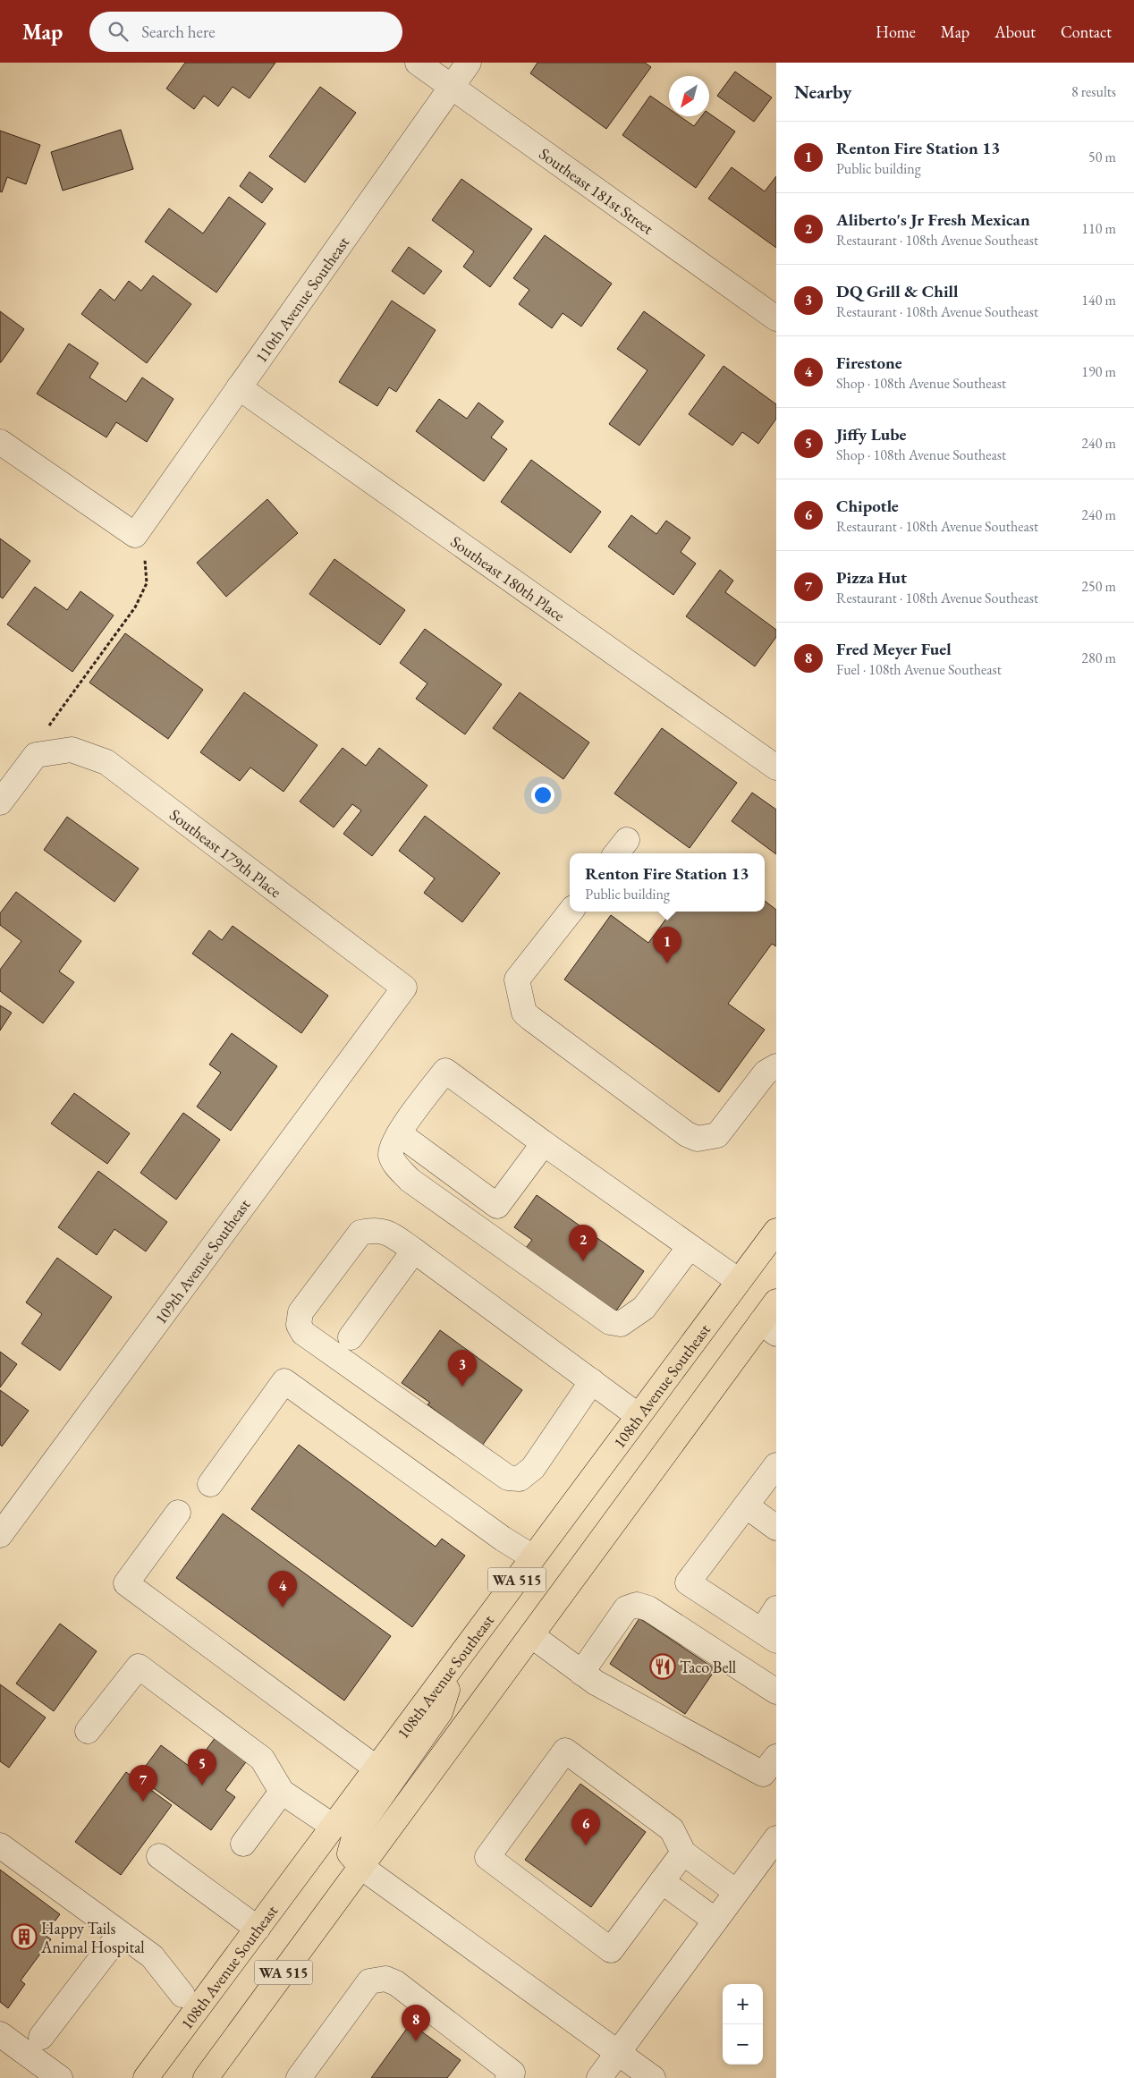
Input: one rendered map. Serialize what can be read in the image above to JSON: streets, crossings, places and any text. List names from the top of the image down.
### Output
{
  "streets": {
    "main road": ["108th Avenue Southeast", "WA 515"],
    "street": [
      "Southeast 181st Street",
      "110th Avenue Southeast",
      "Southeast 180th Place",
      "Southeast 179th Place",
      "109th Avenue Southeast"
    ]
  },
  "crossings": [
    ["Southeast 181st Street", "110th Avenue Southeast"],
    ["110th Avenue Southeast", "Southeast 180th Place"],
    ["Southeast 179th Place", "109th Avenue Southeast"]
  ],
  "places": {
    "restaurant": ["Taco Bell"],
    "building": ["Happy Tails Animal Hospital"]
  },
  "north": "bottom left",
  "page": {
    "header": "Map",
    "search": "Search here",
    "nav": [
      "Home",
      "Map",
      "About",
      "Contact"
    ],
    "heading": ["Nearby", "8 results"],
    "list": [
      {
        "mark": "1",
        "name": "Renton Fire Station 13",
        "note": "Public building",
        "value": "50 m"
      },
      {
        "mark": "2",
        "name": "Aliberto's Jr Fresh Mexican",
        "note": "Restaurant · 108th Avenue Southeast",
        "value": "110 m"
      },
      {
        "mark": "3",
        "name": "DQ Grill & Chill",
        "note": "Restaurant · 108th Avenue Southeast",
        "value": "140 m"
      },
      {
        "mark": "4",
        "name": "Firestone",
        "note": "Shop · 108th Avenue Southeast",
        "value": "190 m"
      },
      {
        "mark": "5",
        "name": "Jiffy Lube",
        "note": "Shop · 108th Avenue Southeast",
        "value": "240 m"
      },
      {
        "mark": "6",
        "name": "Chipotle",
        "note": "Restaurant · 108th Avenue Southeast",
        "value": "240 m"
      },
      {
        "mark": "7",
        "name": "Pizza Hut",
        "note": "Restaurant · 108th Avenue Southeast",
        "value": "250 m"
      },
      {
        "mark": "8",
        "name": "Fred Meyer Fuel",
        "note": "Fuel · 108th Avenue Southeast",
        "value": "280 m"
      }
    ],
    "popup": ["Renton Fire Station 13", "Public building"],
    "pins": [
      "1",
      "2",
      "3",
      "4",
      "5",
      "7",
      "6",
      "8"
    ],
    "map_buttons": ["+", "−"]
  }
}
